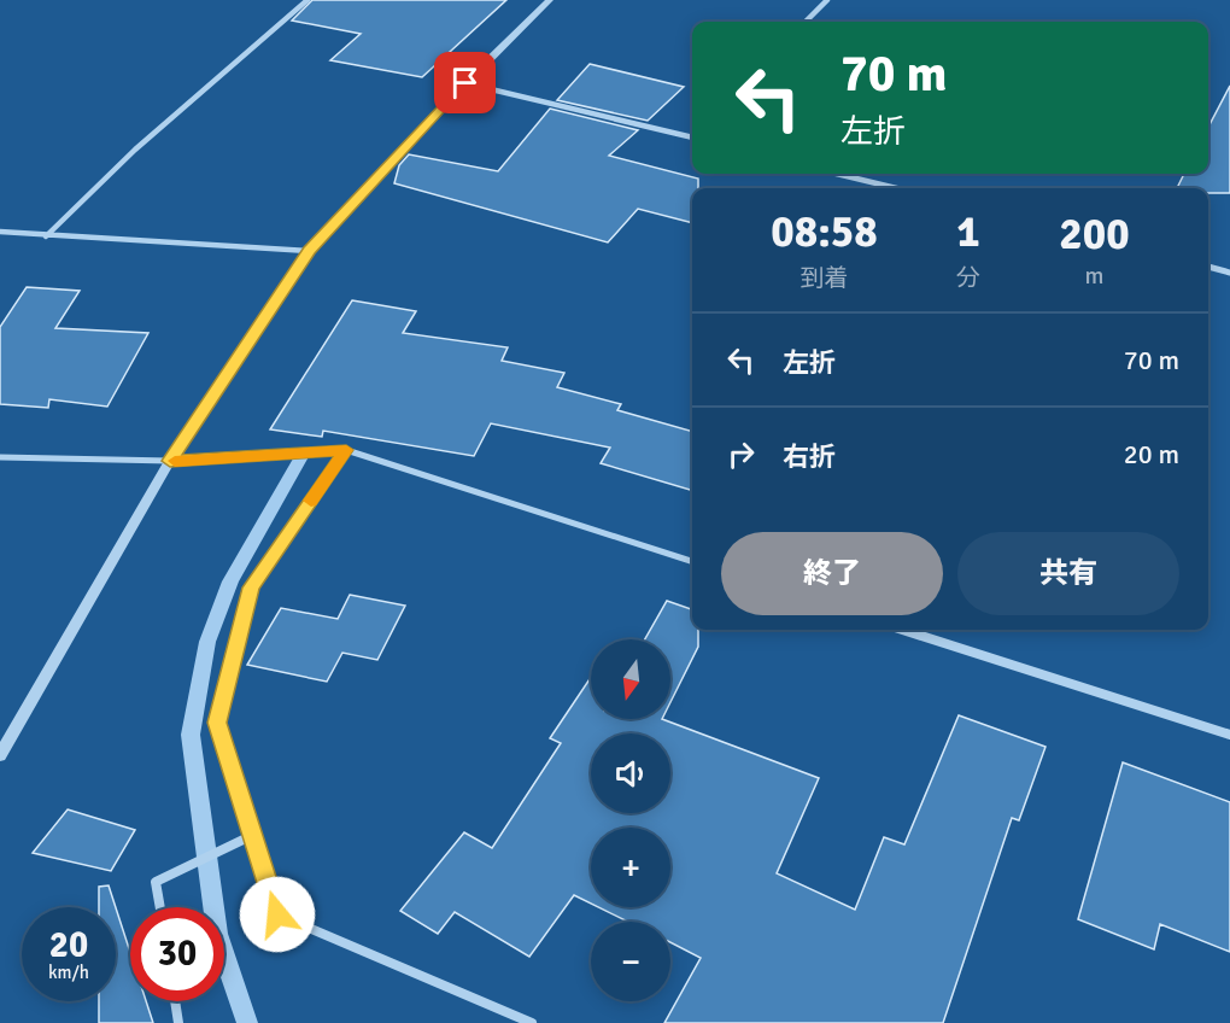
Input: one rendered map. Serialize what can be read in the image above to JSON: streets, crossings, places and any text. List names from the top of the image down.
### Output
{
  "north": "bottom",
  "page": {
    "turn": ["70 m", "左折"],
    "eta": [
      "08:58",
      "到着",
      "1",
      "分",
      "200",
      "m"
    ],
    "list": [
      {
        "name": "左折",
        "value": "70 m"
      },
      {
        "name": "右折",
        "value": "20 m"
      }
    ],
    "buttons": ["終了", "共有"],
    "map_buttons": ["+", "−"],
    "speed": "20 km/h",
    "limit": "30"
  }
}
